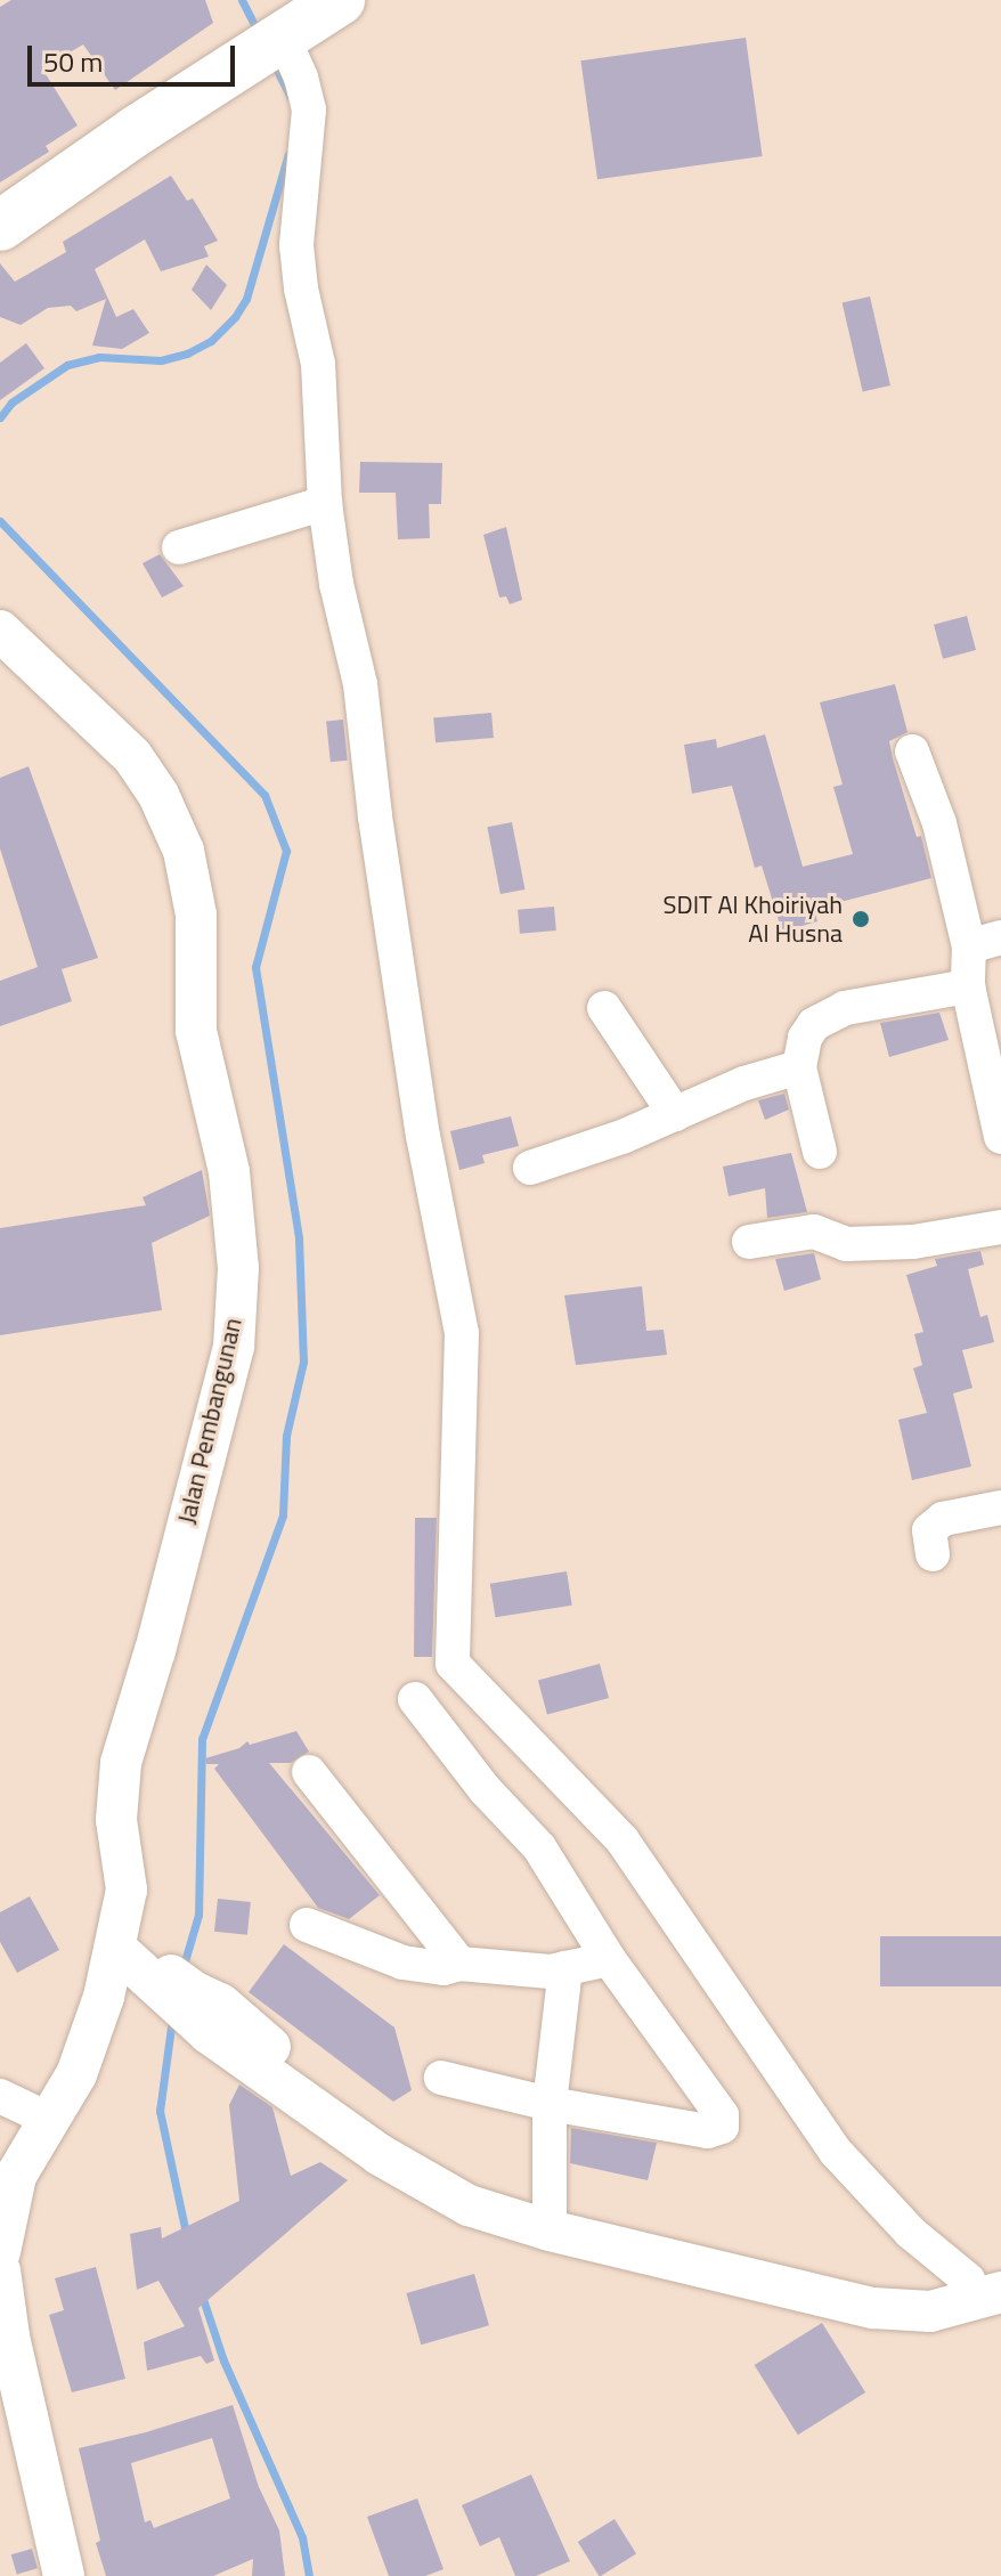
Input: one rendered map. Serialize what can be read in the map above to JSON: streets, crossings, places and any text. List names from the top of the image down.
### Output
{
  "streets": {
    "street": ["Jalan Pembangunan"]
  },
  "places": ["SDIT Al Khoiriyah Al Husna"],
  "scale_bar": "50 m"
}
